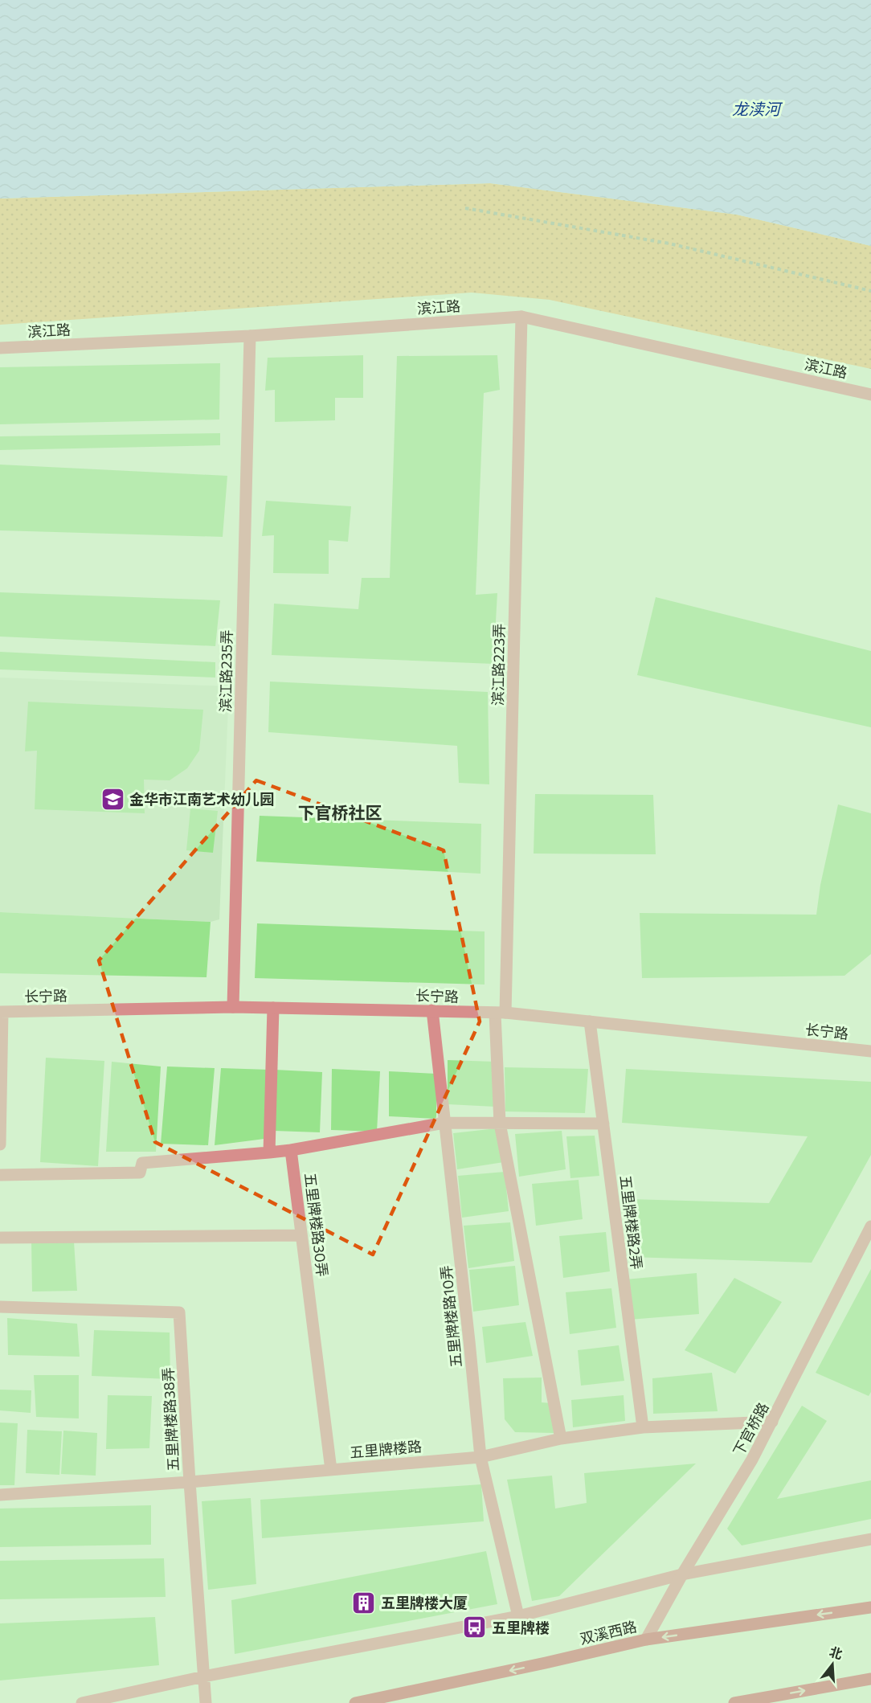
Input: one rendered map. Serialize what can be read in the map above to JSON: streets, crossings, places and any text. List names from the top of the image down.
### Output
{
  "streets": {
    "main road": ["双溪西路"],
    "street": [
      "滨江路",
      "滨江路223弄",
      "滨江路235弄",
      "长宁路",
      "五里牌楼路2弄",
      "五里牌楼路30弄",
      "五里牌楼路10弄",
      "五里牌楼路38弄",
      "下官桥路",
      "五里牌楼路"
    ]
  },
  "crossings": [
    ["滨江路", "滨江路223弄"],
    ["滨江路", "滨江路235弄"],
    ["滨江路223弄", "长宁路"],
    ["滨江路223弄", "五里牌楼路"],
    ["滨江路235弄", "长宁路"],
    ["长宁路", "五里牌楼路2弄"],
    ["长宁路", "五里牌楼路10弄"],
    ["五里牌楼路2弄", "五里牌楼路"],
    ["五里牌楼路30弄", "五里牌楼路"],
    ["五里牌楼路10弄", "五里牌楼路"],
    ["五里牌楼路38弄", "五里牌楼路"],
    ["下官桥路", "五里牌楼路"],
    ["下官桥路", "双溪西路"]
  ],
  "one_way": ["双溪西路"],
  "districts": ["下官桥社区"],
  "water": ["龙渎河"],
  "places": {
    "school or university": ["金华市江南艺术幼儿园"],
    "building": ["五里牌楼大厦"],
    "bus stop": ["五里牌楼"]
  },
  "north": "top"
}
